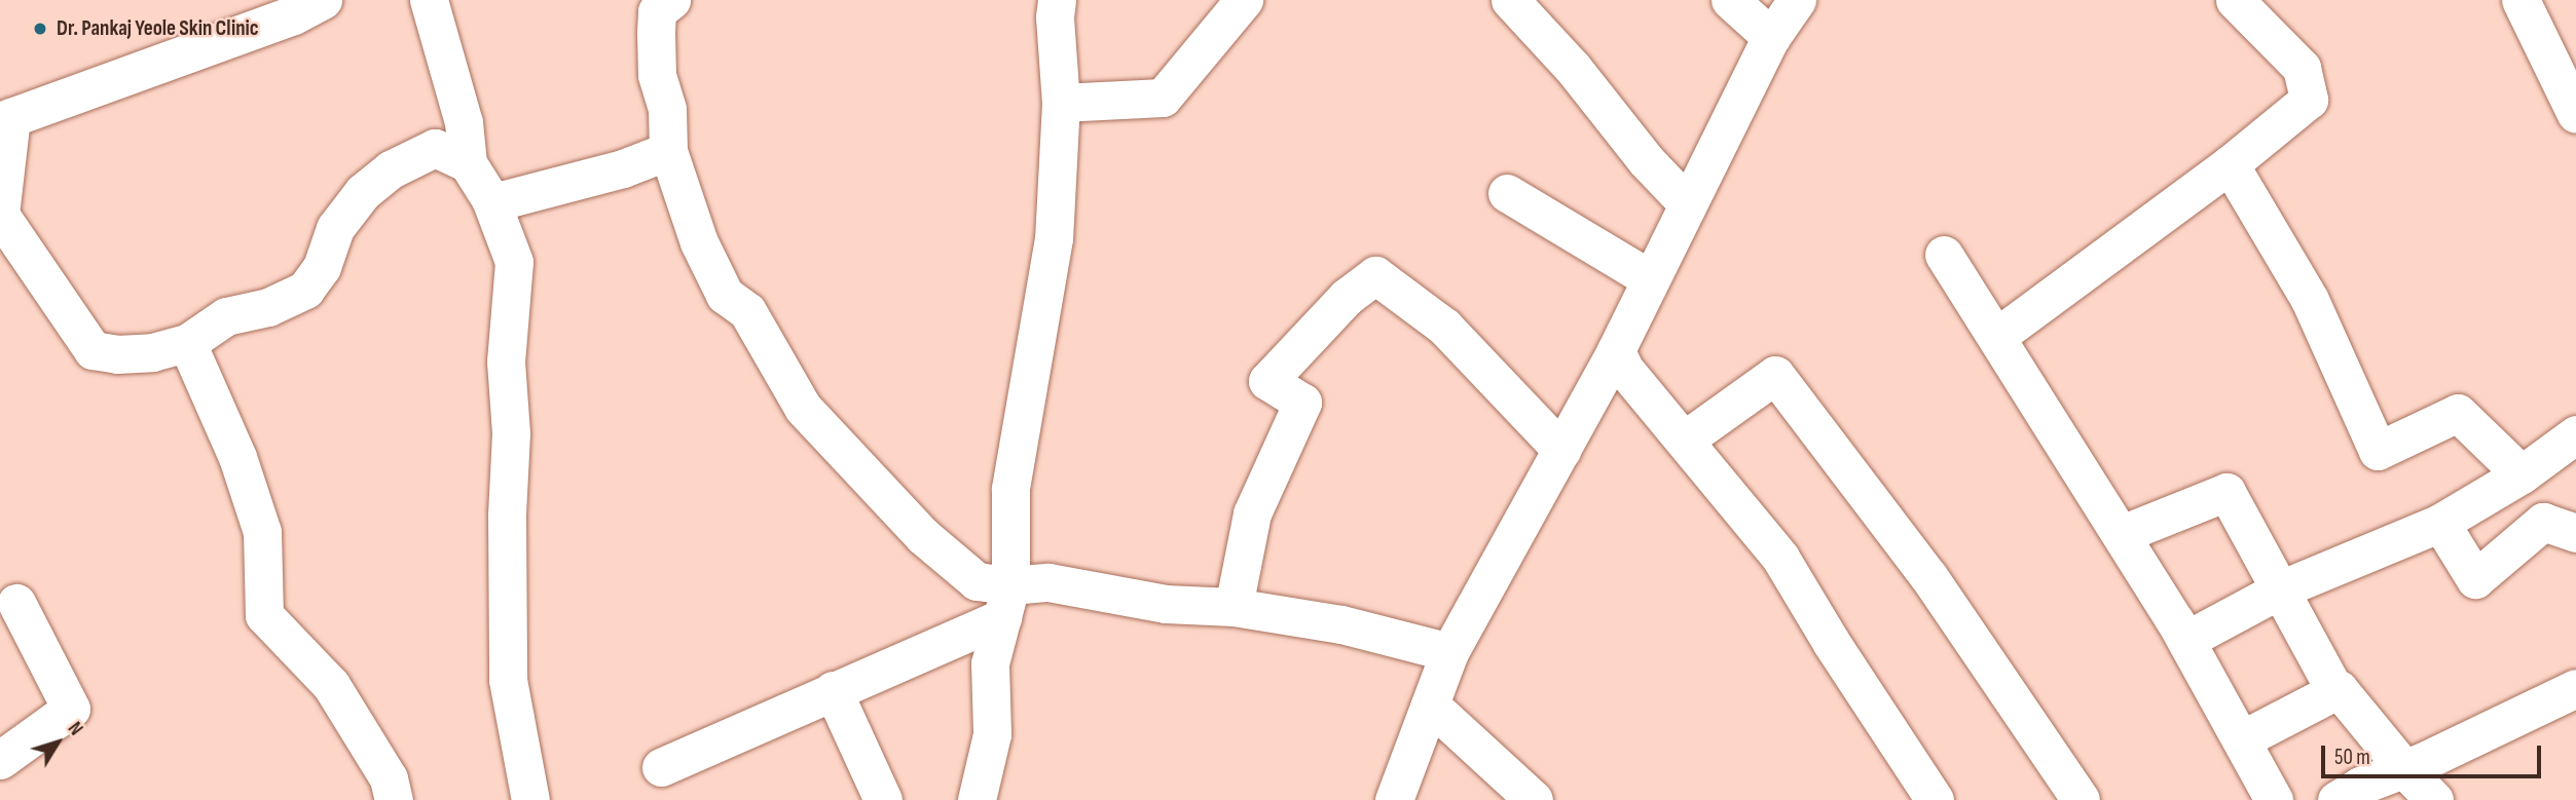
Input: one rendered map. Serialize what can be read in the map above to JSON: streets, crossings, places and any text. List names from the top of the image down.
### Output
{
  "places": ["Dr. Pankaj Yeole Skin Clinic"],
  "scale_bar": "50 m",
  "north": "top right"
}
